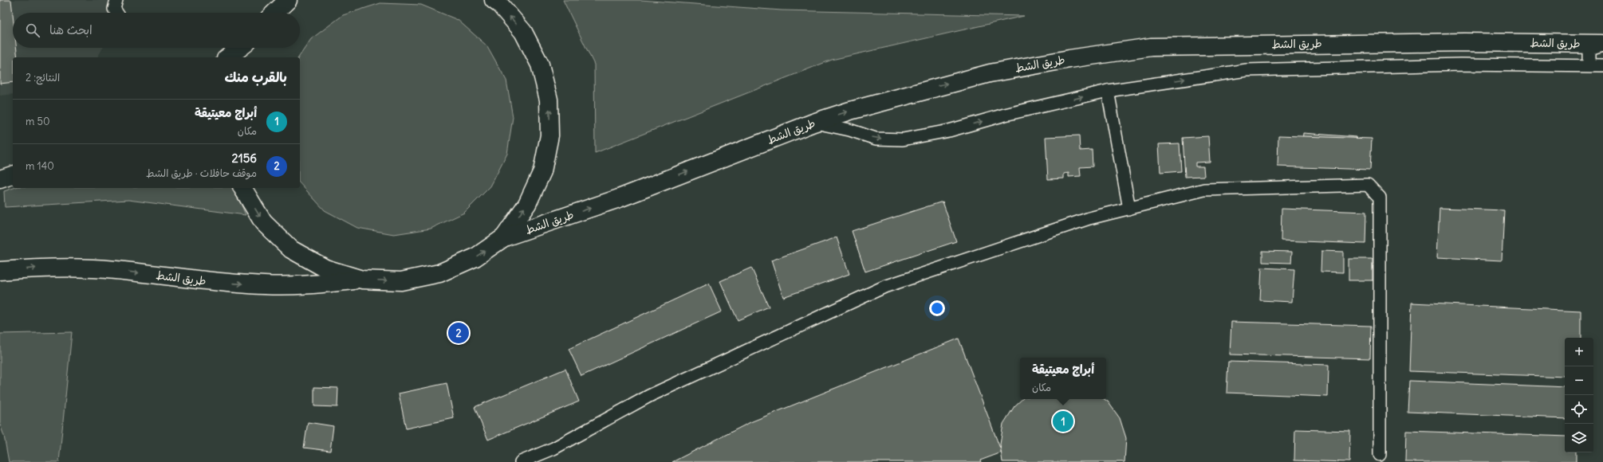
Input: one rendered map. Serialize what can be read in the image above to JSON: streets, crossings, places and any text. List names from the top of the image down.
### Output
{
  "streets": {
    "highway": ["طريق الشط"]
  },
  "one_way": ["طريق الشط"],
  "page": {
    "search": "ابحث هنا",
    "heading": ["بالقرب منك", "النتائج: 2"],
    "list": [
      {
        "mark": "1",
        "name": "أبراج معيتيقة",
        "note": "مكان",
        "value": "50 m"
      },
      {
        "mark": "2",
        "name": "2156",
        "note": "موقف حافلات · طريق الشط",
        "value": "140 m"
      }
    ],
    "pins": ["2", "1"],
    "map_buttons": ["+", "−"],
    "popup": ["أبراج معيتيقة", "مكان"]
  }
}
